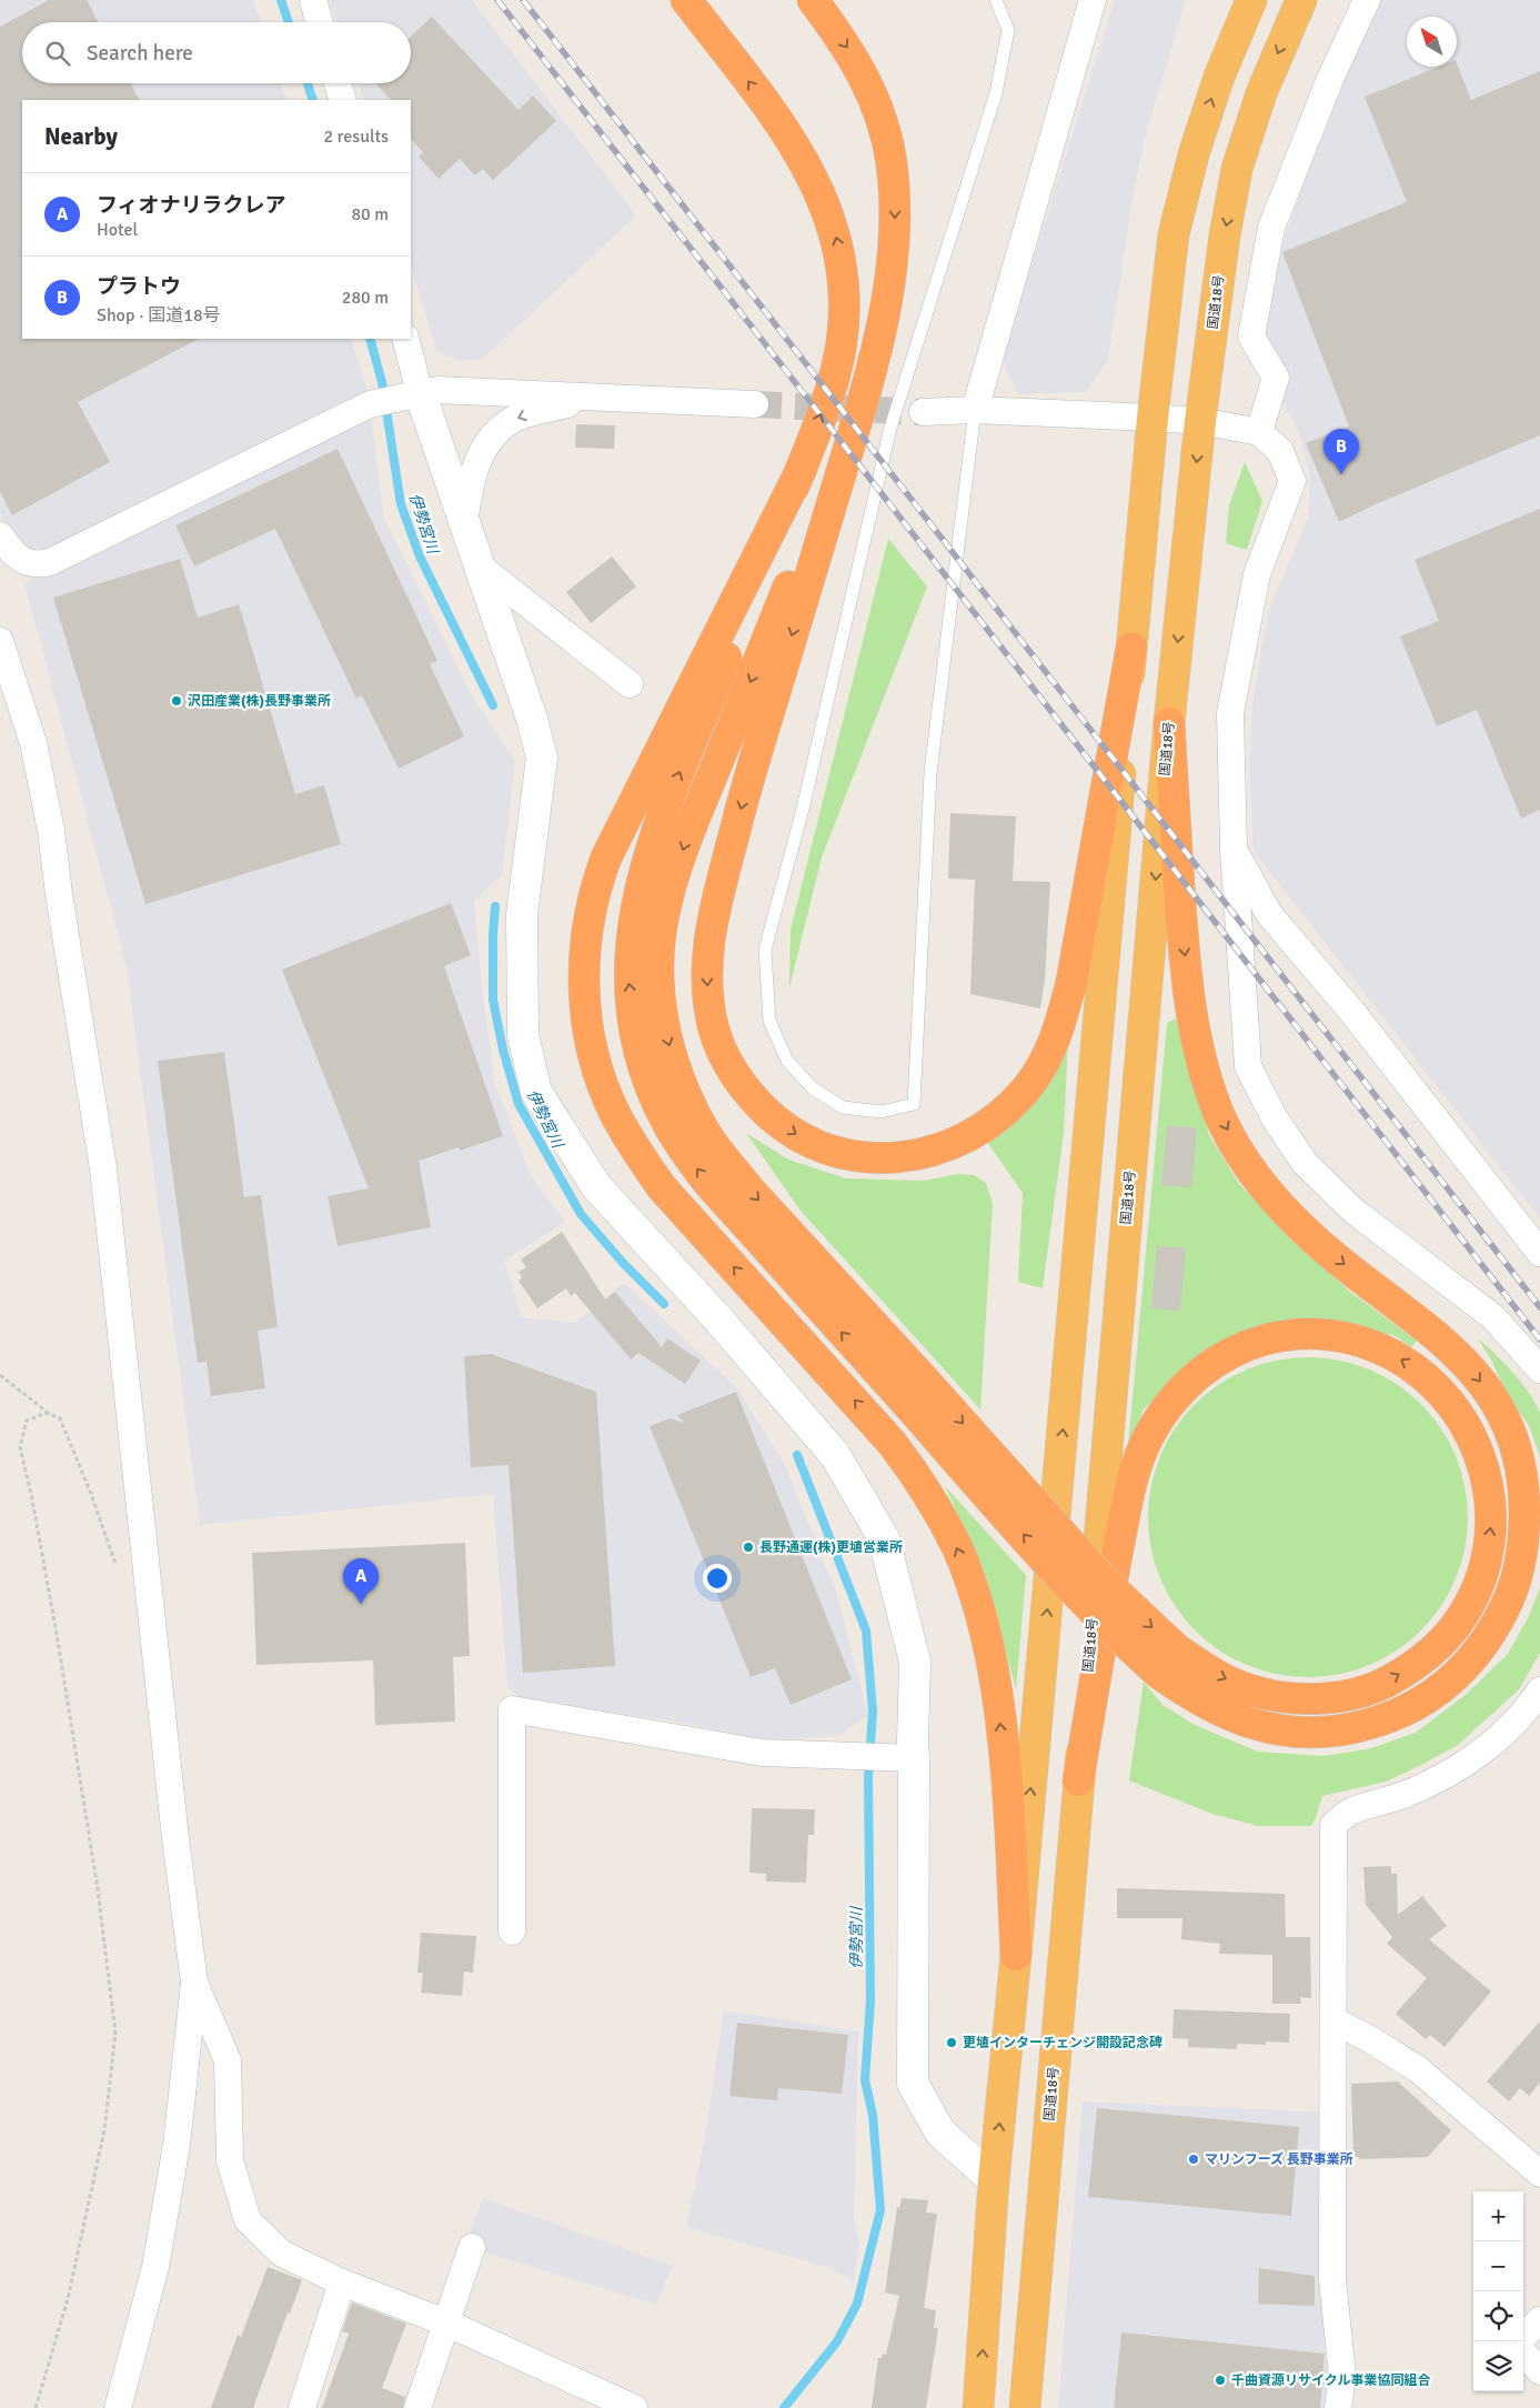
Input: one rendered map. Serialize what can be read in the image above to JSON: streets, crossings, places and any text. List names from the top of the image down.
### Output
{
  "streets": {
    "highway": ["国道18号"]
  },
  "water": ["伊勢宮川"],
  "places": [
    "沢田産業(株)長野事業所",
    "長野通運(株)更埴営業所",
    "更埴インターチェンジ開設記念碑",
    "マリンフーズ 長野事業所",
    "千曲資源リサイクル事業協同組合"
  ],
  "north": "top left",
  "page": {
    "search": "Search here",
    "heading": ["Nearby", "2 results"],
    "list": [
      {
        "mark": "A",
        "name": "フィオナリラクレア",
        "note": "Hotel",
        "value": "80 m"
      },
      {
        "mark": "B",
        "name": "プラトウ",
        "note": "Shop · 国道18号",
        "value": "280 m"
      }
    ],
    "pins": ["B", "A"],
    "map_buttons": ["+", "−"]
  }
}
